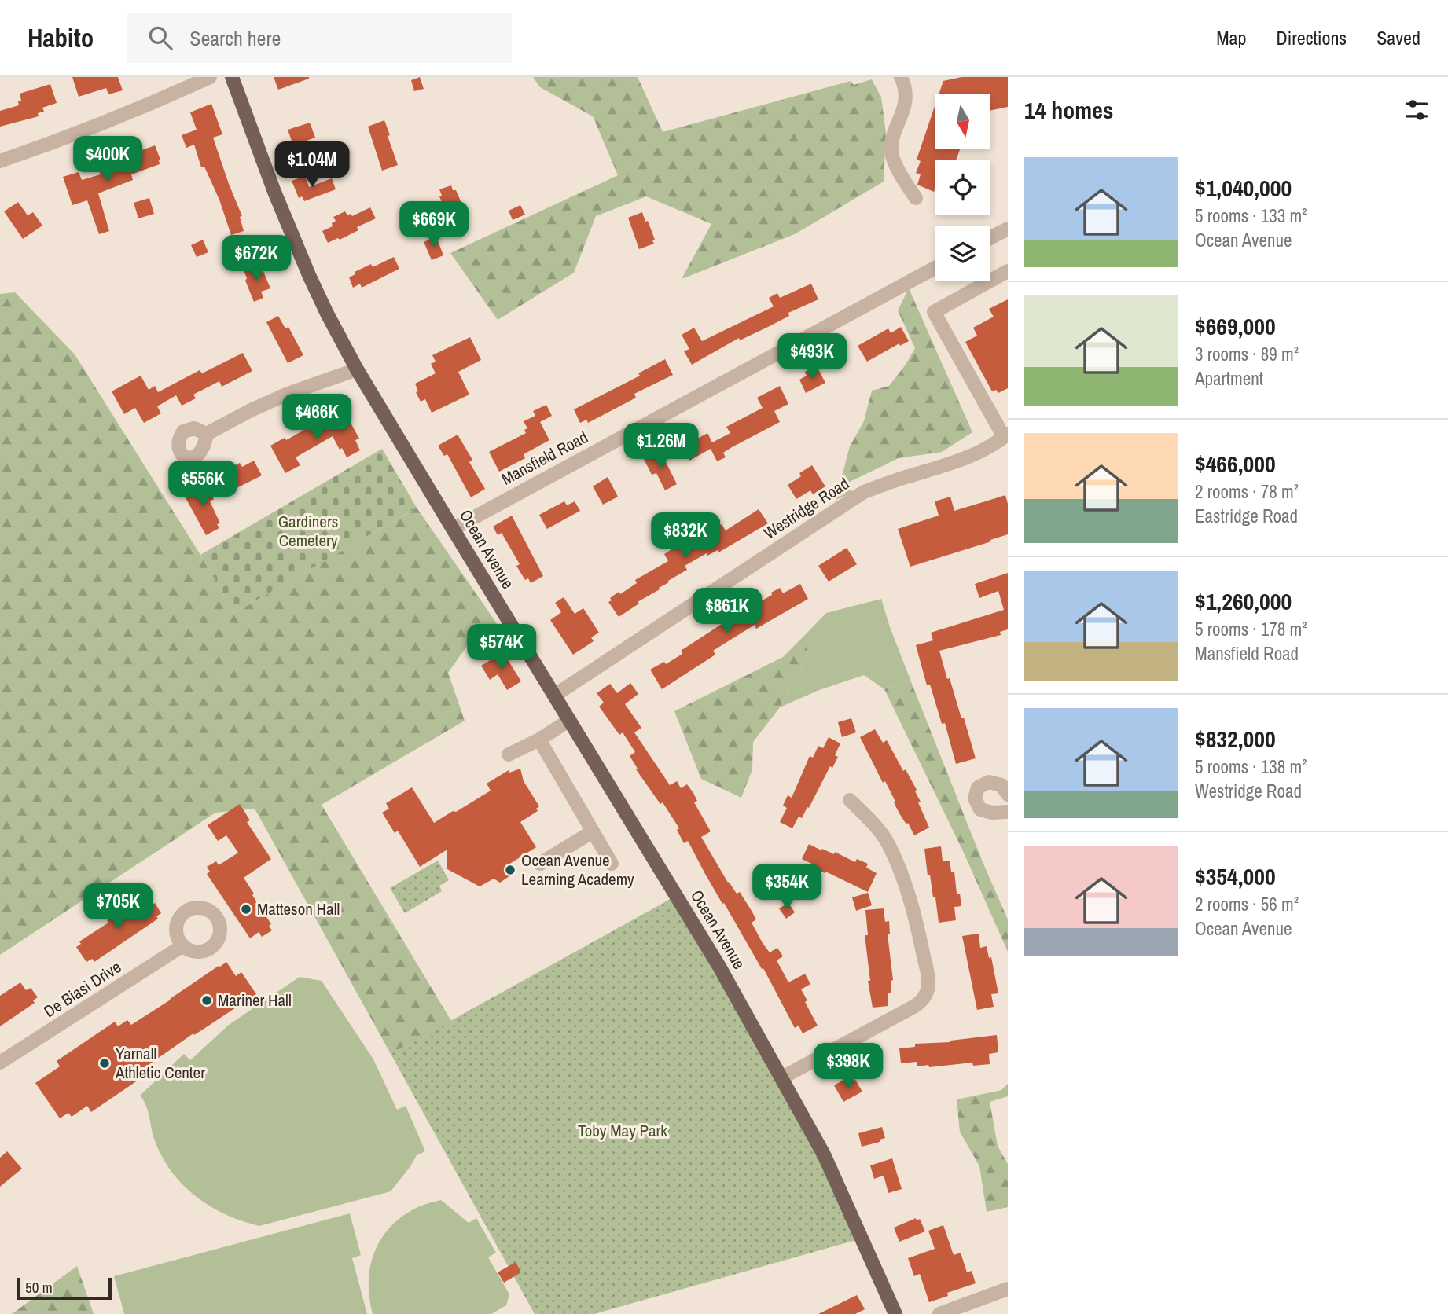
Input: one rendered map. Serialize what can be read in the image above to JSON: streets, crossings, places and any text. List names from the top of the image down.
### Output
{
  "streets": {
    "main road": ["Ocean Avenue"],
    "street": ["Mansfield Road", "Westridge Road", "De Biasi Drive"]
  },
  "crossings": [
    ["Mansfield Road", "Ocean Avenue"],
    ["Westridge Road", "Ocean Avenue"]
  ],
  "parks": ["Gardiners Cemetery", "Toby May Park"],
  "places": [
    "Ocean Avenue Learning Academy",
    "Matteson Hall",
    "Mariner Hall",
    "Yarnall Athletic Center"
  ],
  "scale_bar": "50 m",
  "north": "bottom",
  "page": {
    "header": "Habito",
    "search": "Search here",
    "nav": ["Map", "Directions", "Saved"],
    "heading": "14 homes",
    "price": [
      "$400K",
      "$1.04M",
      "$669K",
      "$672K",
      "$493K",
      "$466K",
      "$1.26M",
      "$556K",
      "$832K",
      "$861K",
      "$574K",
      "$354K",
      "$705K",
      "$398K"
    ],
    "list": [
      {
        "name": "$1,040,000",
        "note": "5 rooms · 133 m² · Ocean Avenue"
      },
      {
        "name": "$669,000",
        "note": "3 rooms · 89 m² · Apartment"
      },
      {
        "name": "$466,000",
        "note": "2 rooms · 78 m² · Eastridge Road"
      },
      {
        "name": "$1,260,000",
        "note": "5 rooms · 178 m² · Mansfield Road"
      },
      {
        "name": "$832,000",
        "note": "5 rooms · 138 m² · Westridge Road"
      },
      {
        "name": "$354,000",
        "note": "2 rooms · 56 m² · Ocean Avenue"
      }
    ],
    "scale": "50 m"
  }
}
